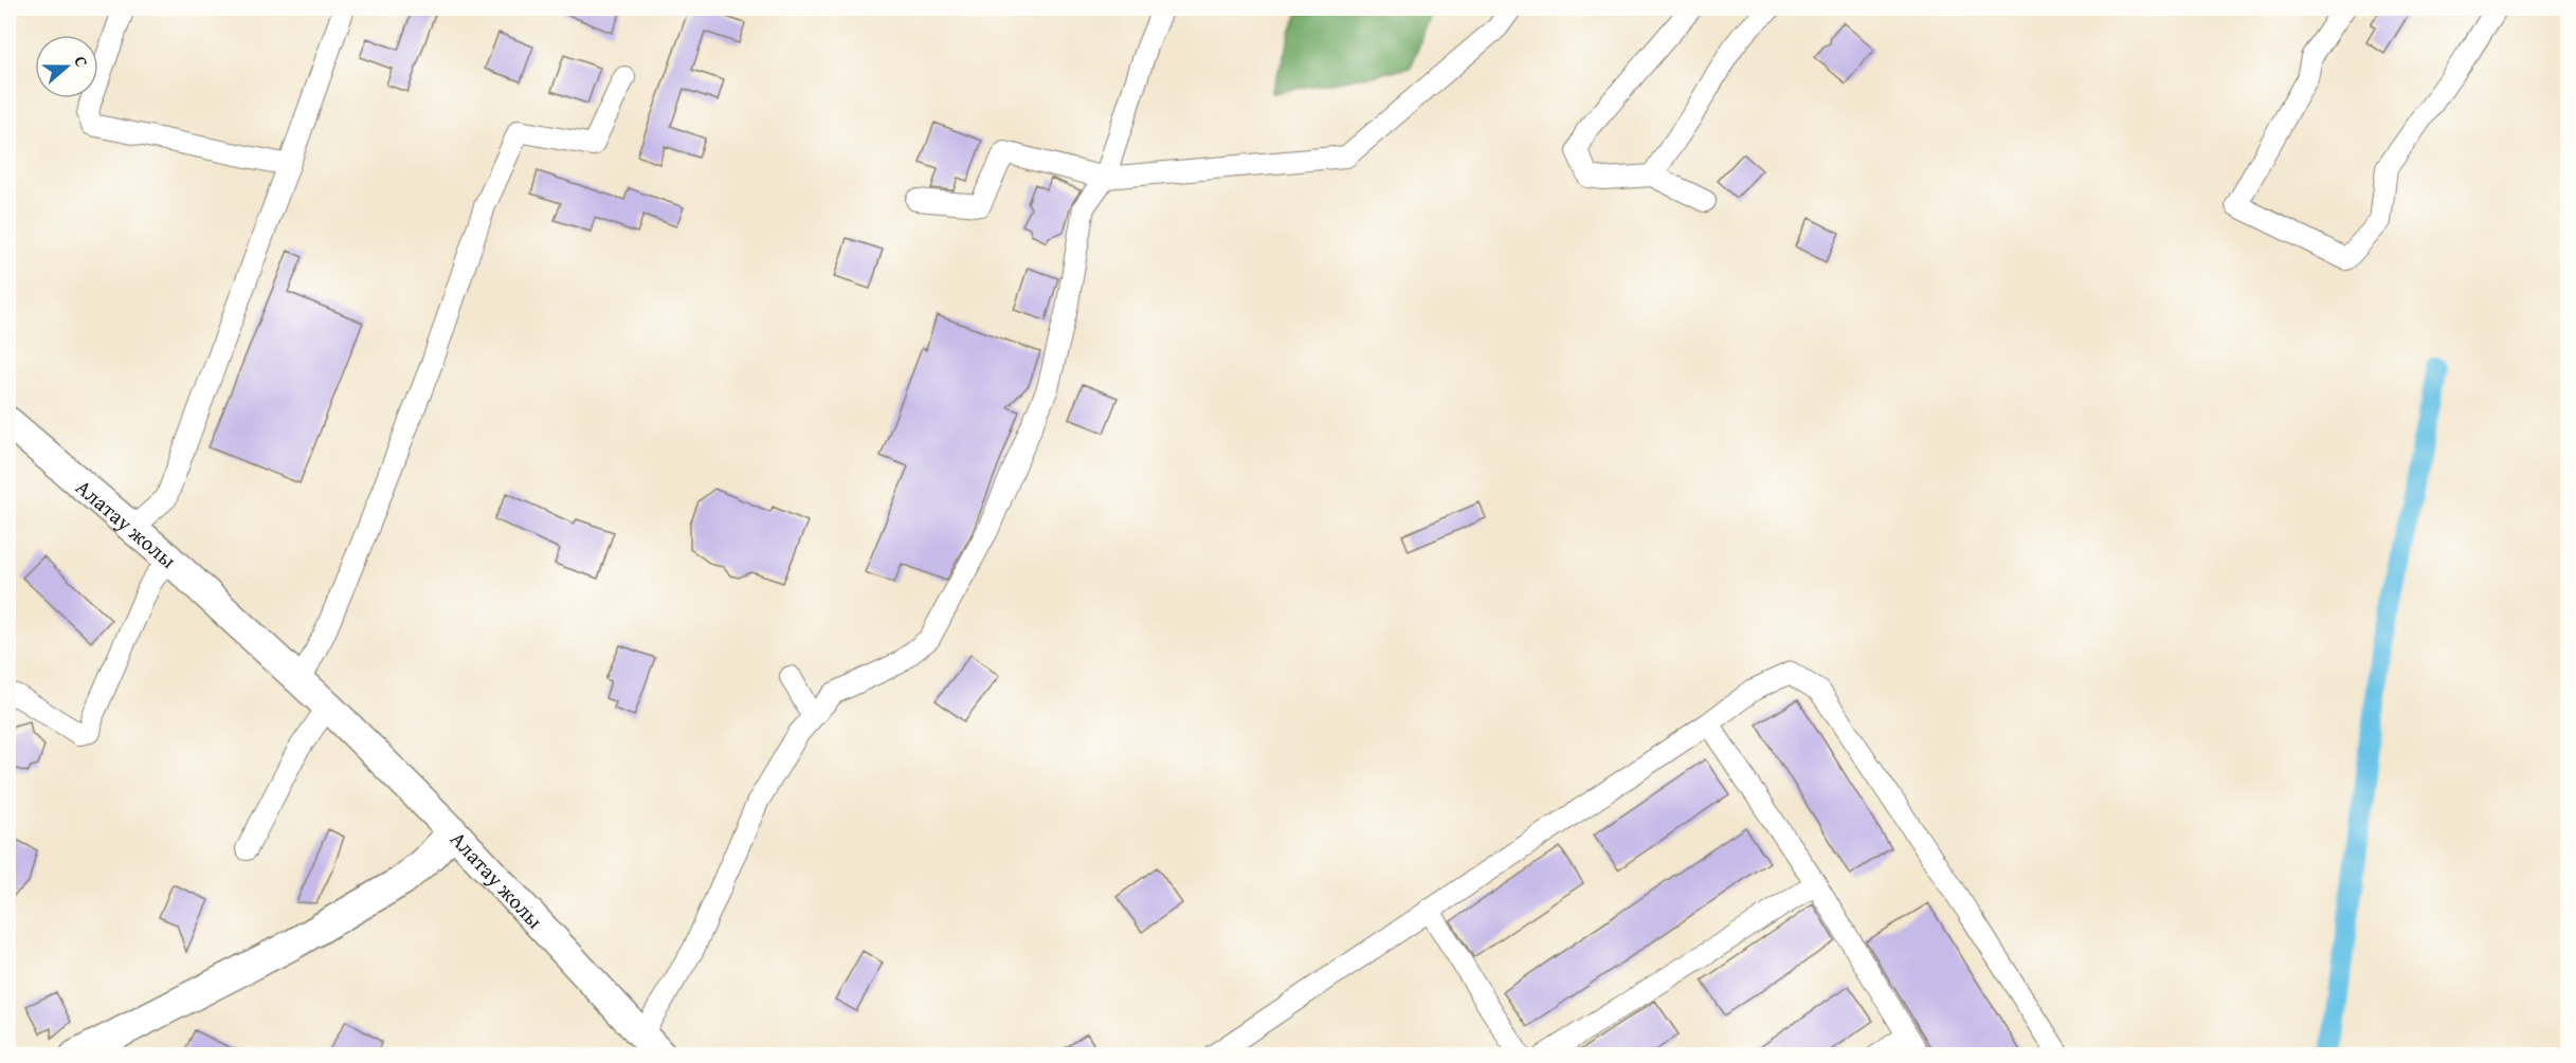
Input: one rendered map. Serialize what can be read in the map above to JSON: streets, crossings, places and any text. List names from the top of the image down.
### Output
{
  "streets": {
    "main road": ["Алатау жолы"]
  },
  "north": "right"
}
